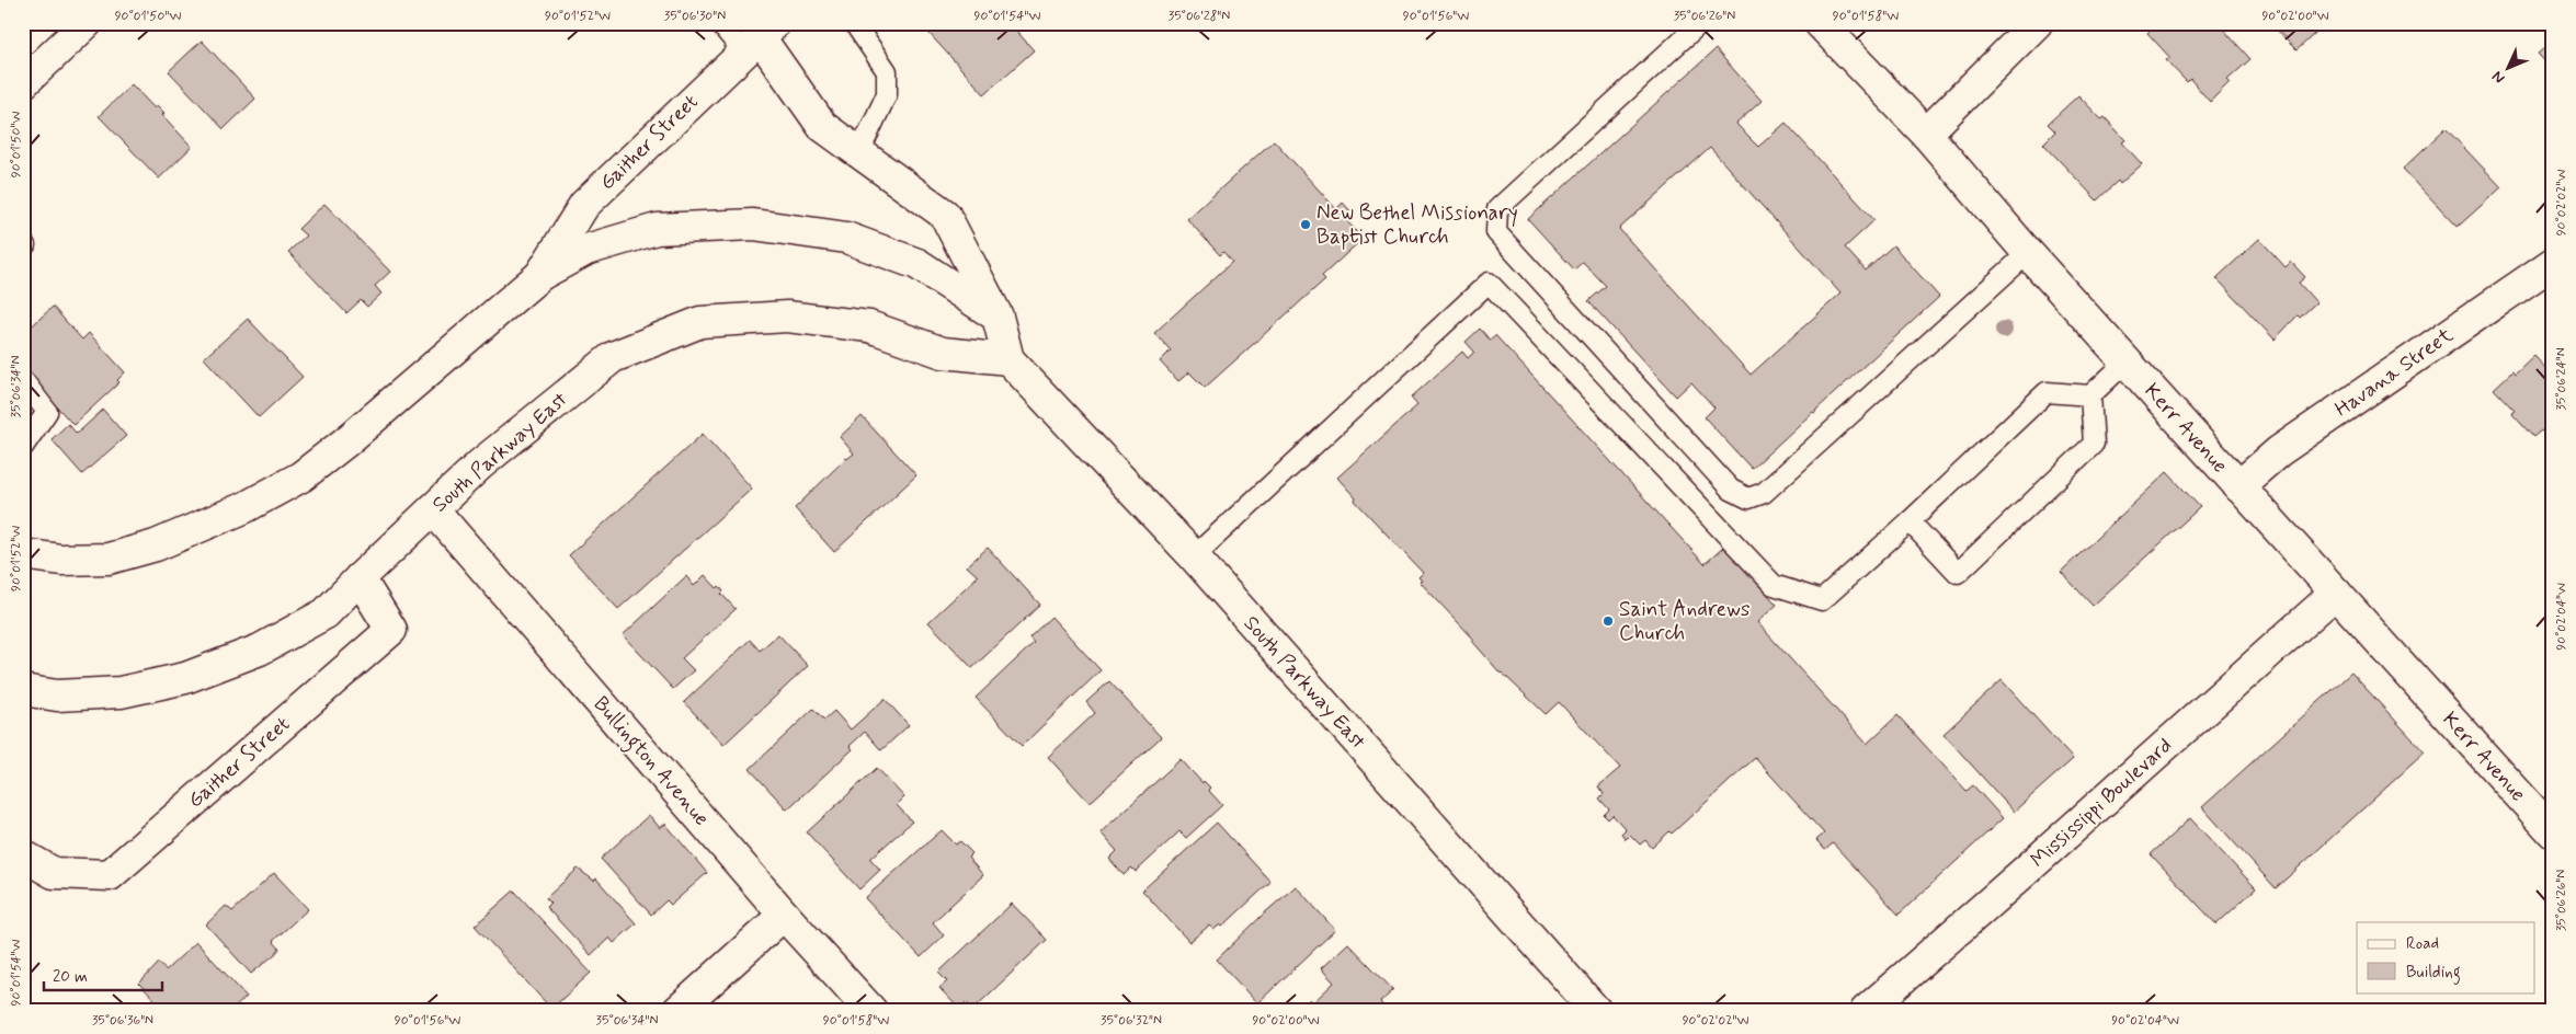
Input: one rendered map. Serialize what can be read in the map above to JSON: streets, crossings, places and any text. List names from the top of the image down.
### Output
{
  "streets": {
    "street": [
      "Gaither Street",
      "Havana Street",
      "Kerr Avenue",
      "South Parkway East",
      "Bullington Avenue",
      "Mississippi Boulevard"
    ]
  },
  "crossings": [
    ["Gaither Street", "South Parkway East"],
    ["Havana Street", "Kerr Avenue"],
    ["Kerr Avenue", "Mississippi Boulevard"],
    ["South Parkway East", "Bullington Avenue"]
  ],
  "places": ["New Bethel Missionary Baptist Church", "Saint Andrews Church"],
  "legend": ["Road", "Building"],
  "scale_bar": "20 m",
  "north": "bottom left",
  "coordinates": [
    "90°01'50\"W",
    "90°01'52\"W",
    "35°06'30\"N",
    "90°01'54\"W",
    "35°06'28\"N",
    "90°01'56\"W",
    "35°06'26\"N",
    "90°01'58\"W",
    "90°02'00\"W",
    "90°02'02\"W",
    "35°06'24\"N",
    "35°06'34\"N",
    "90°02'04\"W",
    "35°06'36\"N",
    "35°06'32\"N"
  ]
}
